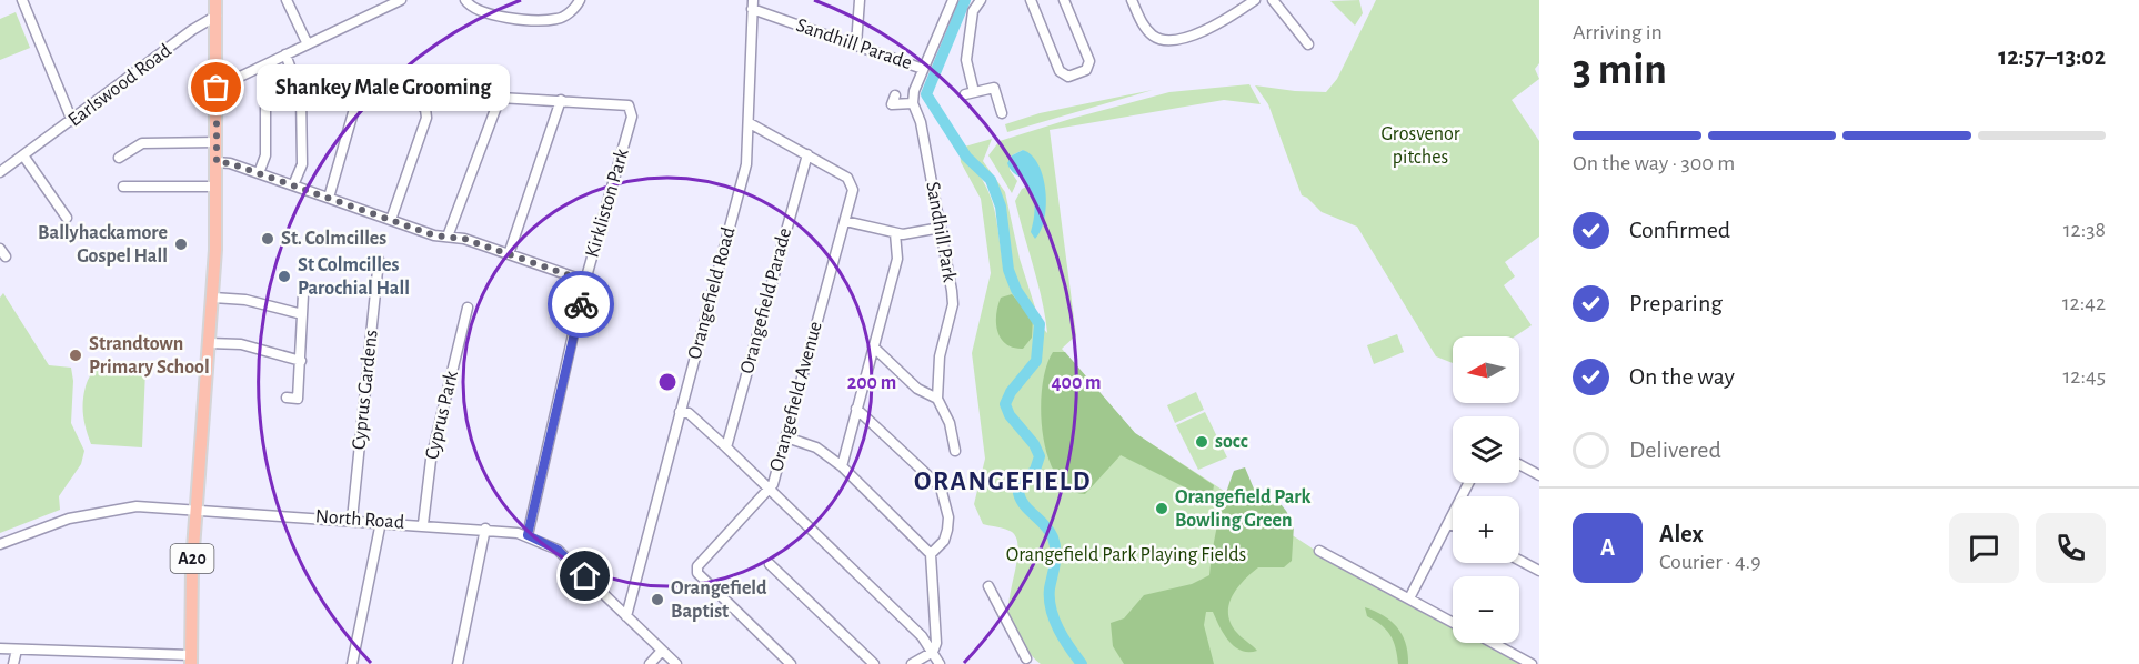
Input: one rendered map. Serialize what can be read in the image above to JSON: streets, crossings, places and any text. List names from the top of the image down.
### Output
{
  "streets": {
    "main road": ["A20"],
    "street": [
      "Sandhill Parade",
      "Earlswood Road",
      "Kirkliston Park",
      "Sandhill Park",
      "Orangefield Road",
      "Orangefield Parade",
      "Cyprus Gardens",
      "Orangefield Avenue",
      "Cyprus Park",
      "North Road"
    ]
  },
  "crossings": [
    ["Sandhill Parade", "Orangefield Road"],
    ["Earlswood Road", "A20"],
    ["Kirkliston Park", "North Road"],
    ["Orangefield Road", "Orangefield Avenue"],
    ["Orangefield Road", "North Road"],
    ["Orangefield Parade", "Orangefield Avenue"],
    ["Cyprus Gardens", "North Road"],
    ["Cyprus Park", "North Road"],
    ["North Road", "A20"]
  ],
  "districts": ["ORANGEFIELD"],
  "parks": ["Grosvenor pitches", "Orangefield Park Playing Fields"],
  "places": [
    "Shankey Male Grooming",
    "St. Colmcilles",
    "Ballyhackamore Gospel Hall",
    "St Colmcilles Parochial Hall",
    "Strandtown Primary School",
    "socc",
    "Orangefield Park Bowling Green",
    "Orangefield Baptist"
  ],
  "north": "left",
  "page": {
    "heading": ["3 min", "Arriving in", "12:57–13:02"],
    "panel": ["Alex", "Courier · 4.9"],
    "bubble": "Shankey Male Grooming",
    "bar": "On the way · 300 m",
    "list": [
      ["Confirmed", "12:38"],
      ["Preparing", "12:42"],
      ["On the way", "12:45"],
      "Delivered"
    ],
    "map_buttons": ["+", "−"],
    "round": "A"
  },
  "rings": ["200 m", "400 m"]
}
